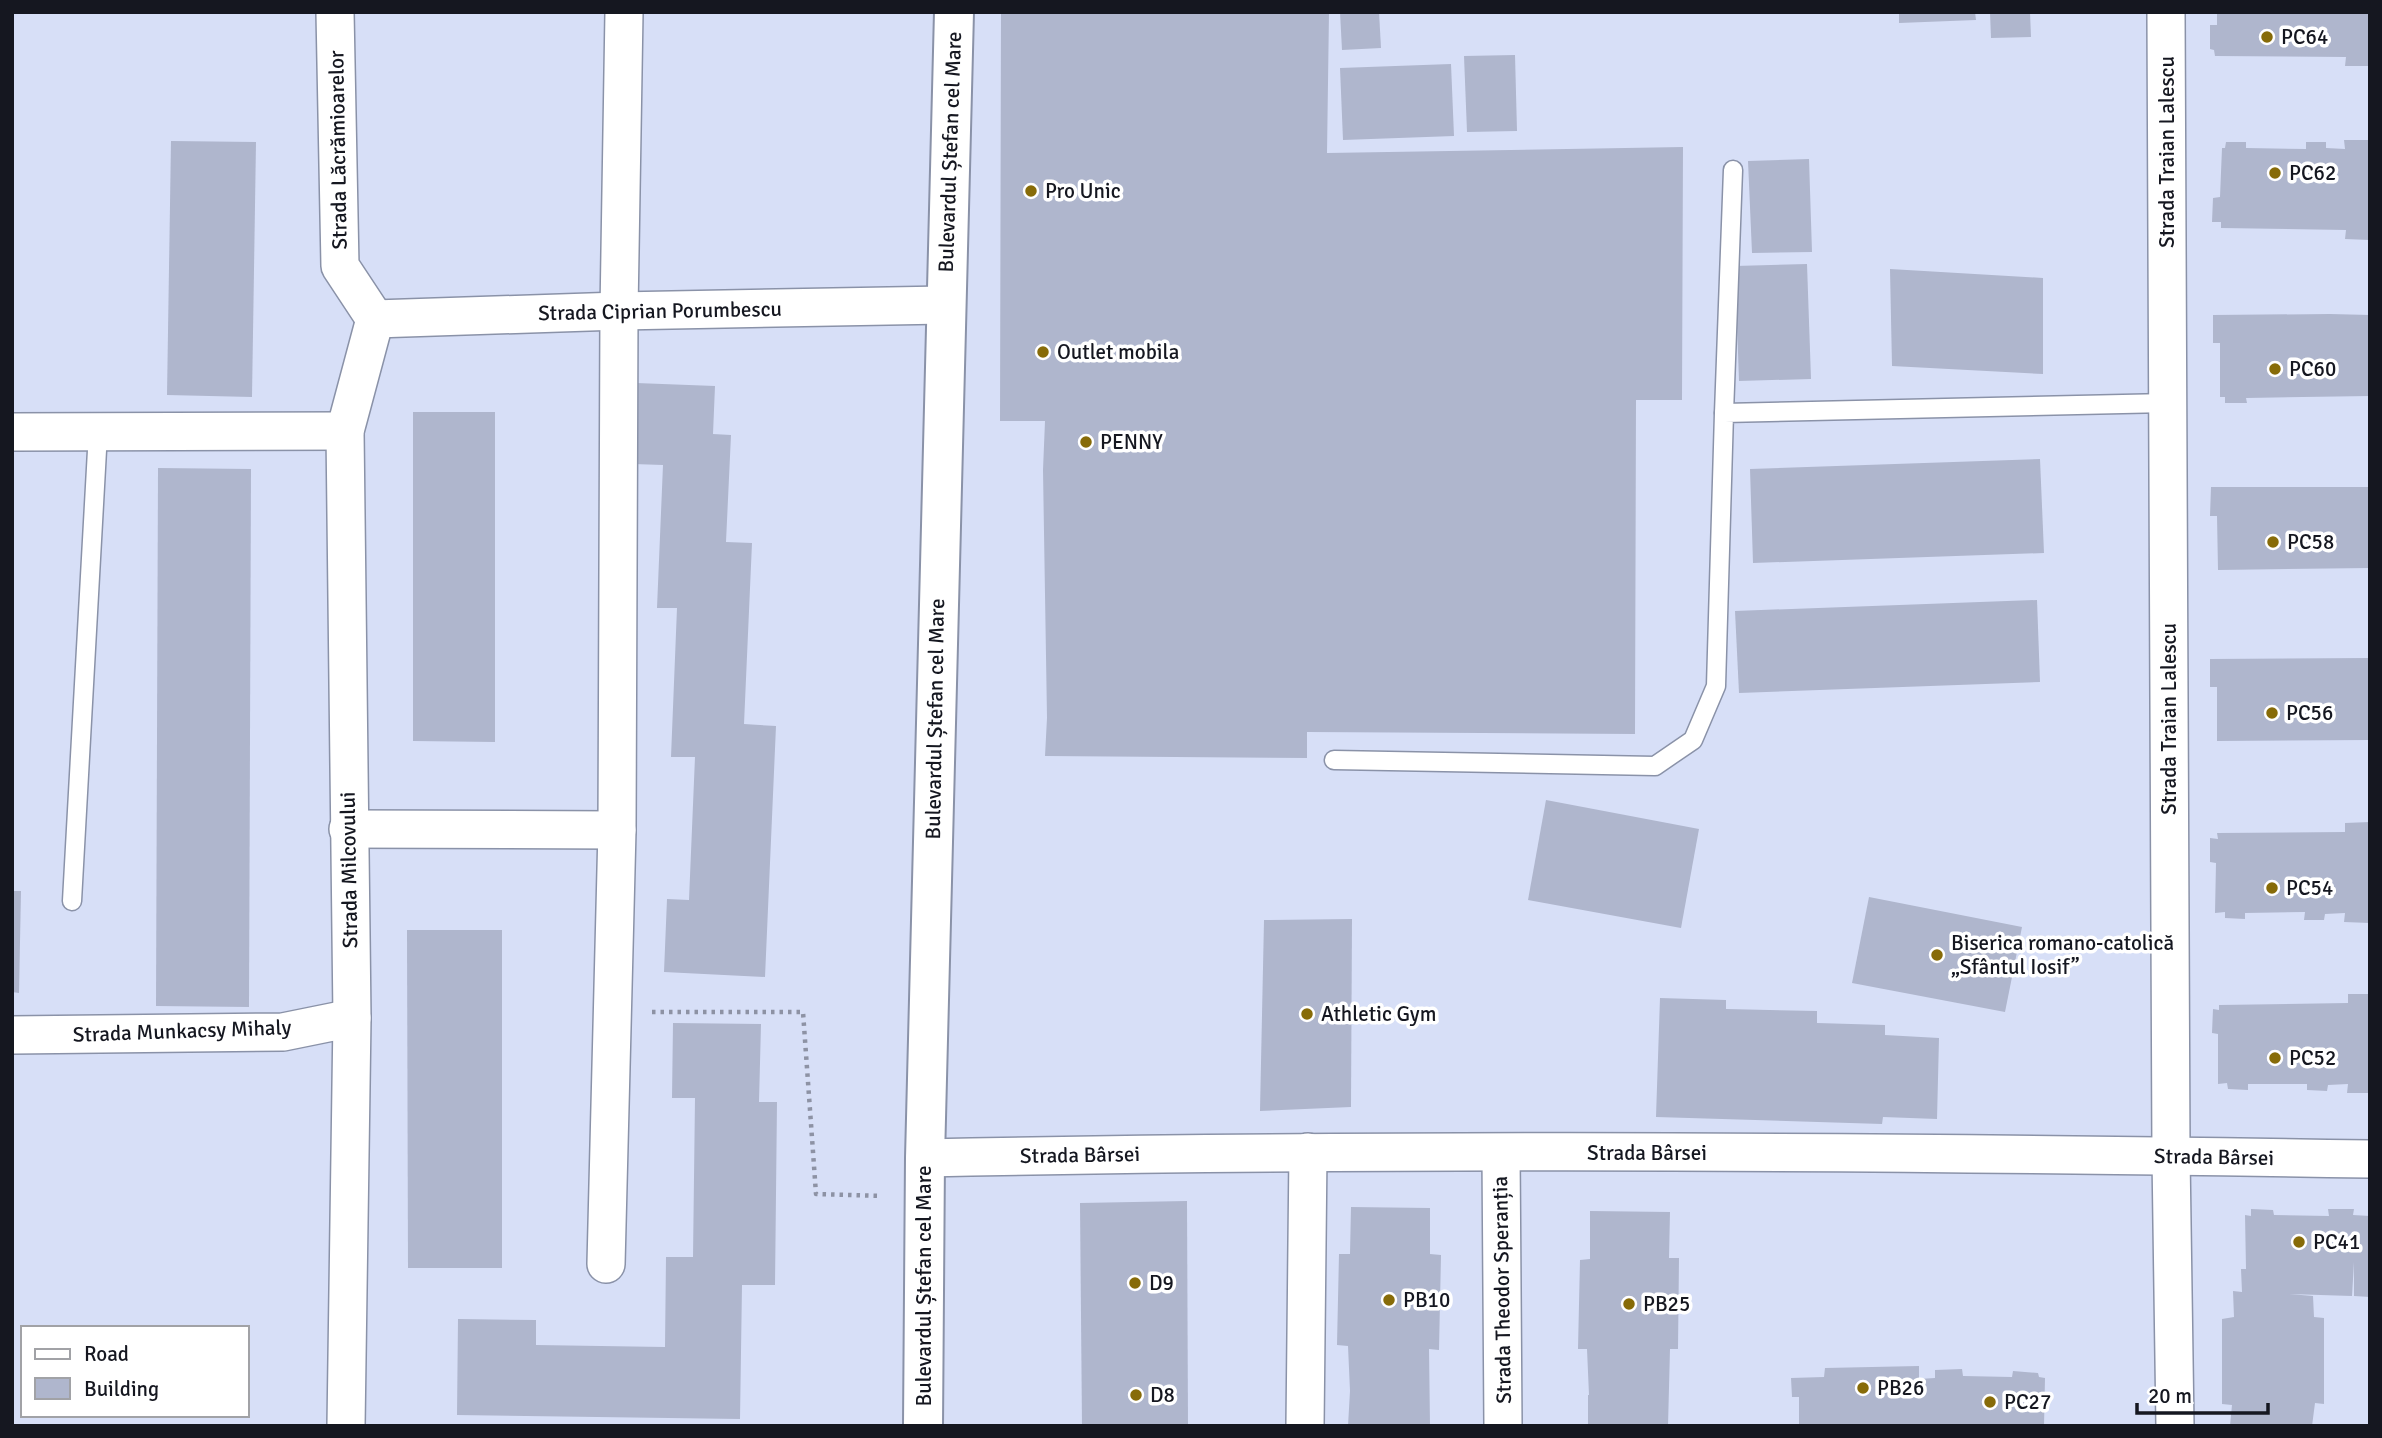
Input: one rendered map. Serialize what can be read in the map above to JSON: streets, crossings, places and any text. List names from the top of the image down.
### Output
{
  "streets": {
    "main road": ["Bulevardul Ștefan cel Mare"],
    "street": [
      "Strada Lăcrămioarelor",
      "Strada Traian Lalescu",
      "Strada Ciprian Porumbescu",
      "Strada Milcovului",
      "Strada Munkacsy Mihaly",
      "Strada Bârsei",
      "Strada Theodor Speranția"
    ]
  },
  "crossings": [
    ["Strada Lăcrămioarelor", "Strada Ciprian Porumbescu"],
    ["Strada Lăcrămioarelor", "Strada Milcovului"],
    ["Bulevardul Ștefan cel Mare", "Strada Ciprian Porumbescu"],
    ["Bulevardul Ștefan cel Mare", "Strada Bârsei"],
    ["Strada Traian Lalescu", "Strada Bârsei"],
    ["Strada Ciprian Porumbescu", "Strada Milcovului"],
    ["Strada Milcovului", "Strada Munkacsy Mihaly"],
    ["Strada Bârsei", "Strada Theodor Speranția"]
  ],
  "places": [
    "PC64",
    "PC62",
    "Pro Unic",
    "Outlet mobila",
    "PC60",
    "PENNY",
    "PC58",
    "PC56",
    "PC54",
    "Biserica romano-catolică „Sfântul Iosif”",
    "Athletic Gym",
    "PC52",
    "PC41",
    "D9",
    "PB10",
    "PB25",
    "PB26",
    "D8",
    "PC27"
  ],
  "legend": ["Road", "Building"],
  "scale_bar": "20 m"
}
